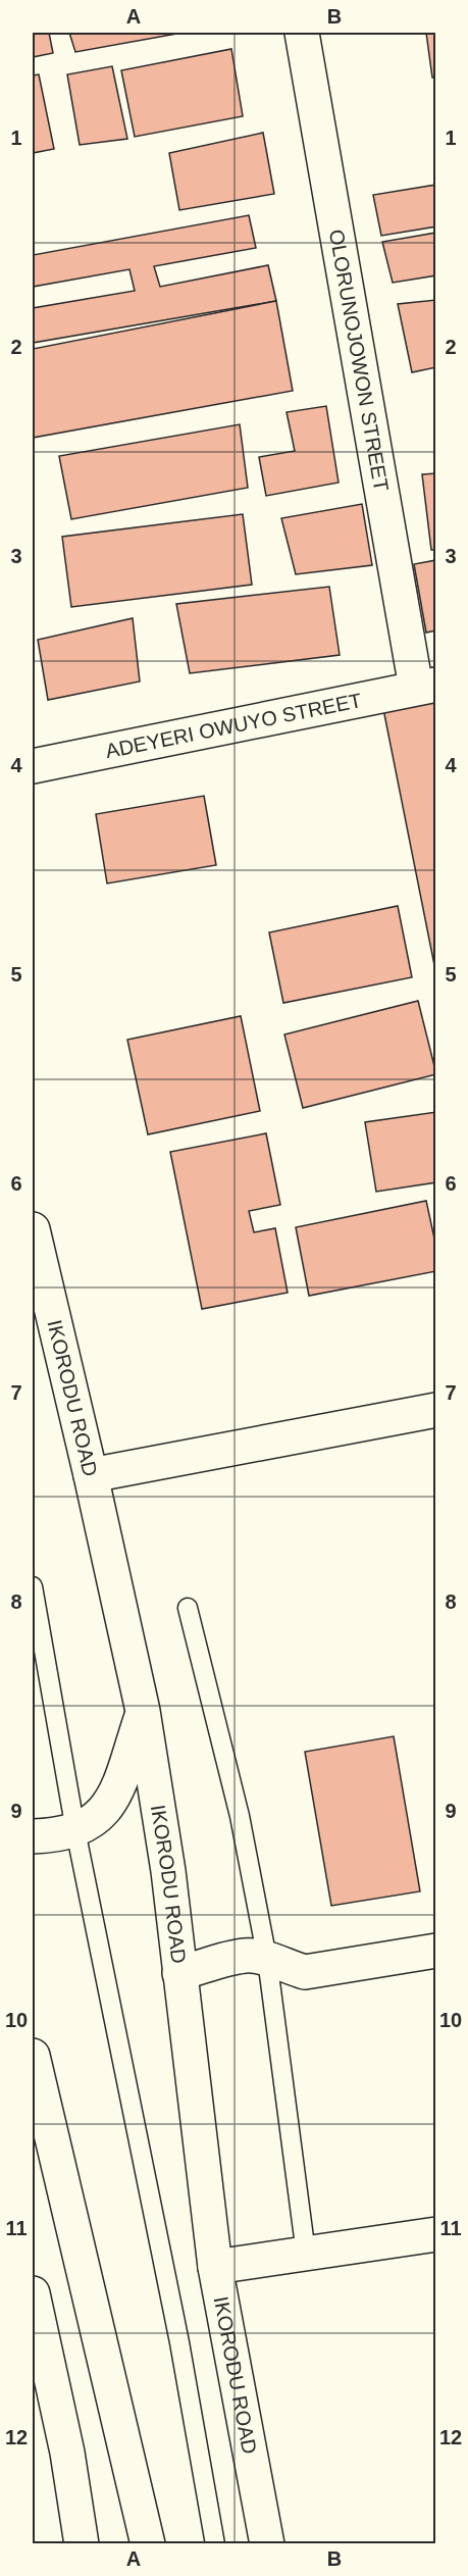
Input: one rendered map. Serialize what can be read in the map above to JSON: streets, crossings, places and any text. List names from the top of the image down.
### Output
{
  "streets": {
    "main road": ["OLORUNOJOWON STREET", "ADEYERI OWUYO STREET", "IKORODU ROAD"]
  },
  "crossings": [
    ["OLORUNOJOWON STREET", "ADEYERI OWUYO STREET"]
  ],
  "grid": {
    "columns": ["A", "B"],
    "rows": [
      "1",
      "2",
      "3",
      "4",
      "5",
      "6",
      "7",
      "8",
      "9",
      "10",
      "11",
      "12"
    ]
  }
}
